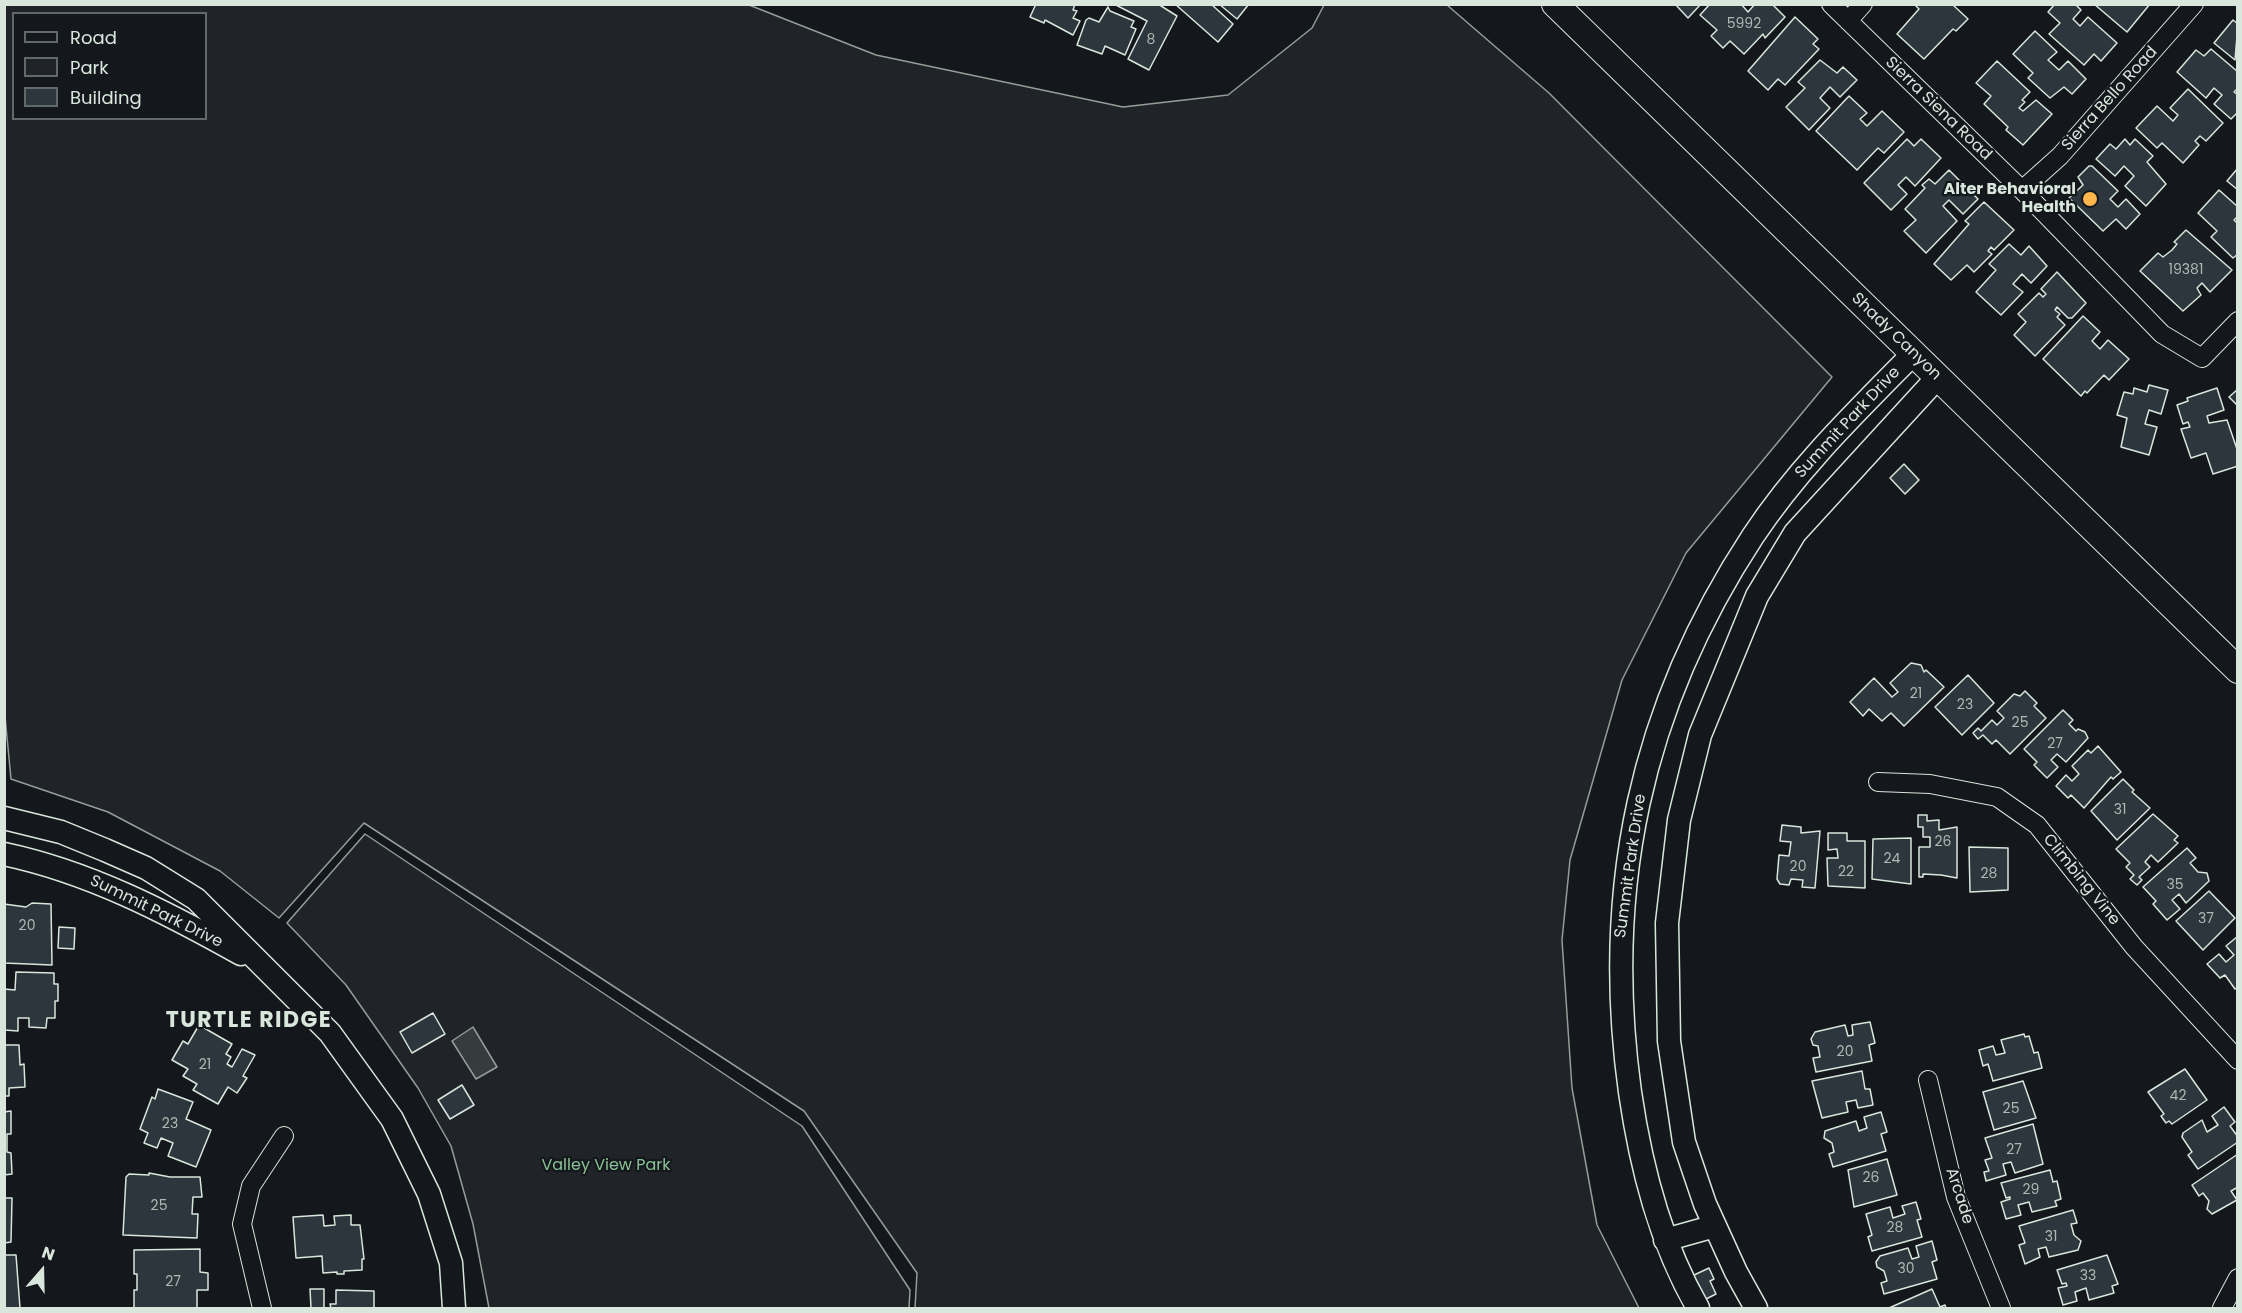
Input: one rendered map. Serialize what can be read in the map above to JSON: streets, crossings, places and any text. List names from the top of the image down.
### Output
{
  "streets": {
    "main road": ["Shady Canyon"],
    "street": [
      "Sierra Bello Road",
      "Sierra Siena Road",
      "Summit Park Drive",
      "Climbing Vine",
      "Arcade"
    ]
  },
  "crossings": [
    ["Sierra Bello Road", "Sierra Siena Road"],
    ["Shady Canyon", "Summit Park Drive"]
  ],
  "districts": ["TURTLE RIDGE"],
  "parks": ["Valley View Park"],
  "places": ["Alter Behavioral Health"],
  "house_numbers": [
    "5992",
    "8",
    "19381",
    "21",
    "23",
    "25",
    "27",
    "31",
    "26",
    "24",
    "20",
    "22",
    "28",
    "35",
    "37",
    "20",
    "20",
    "21",
    "42",
    "25",
    "23",
    "27",
    "26",
    "29",
    "25",
    "28",
    "31",
    "30",
    "33",
    "27"
  ],
  "legend": ["Road", "Park", "Building"],
  "north": "top"
}
